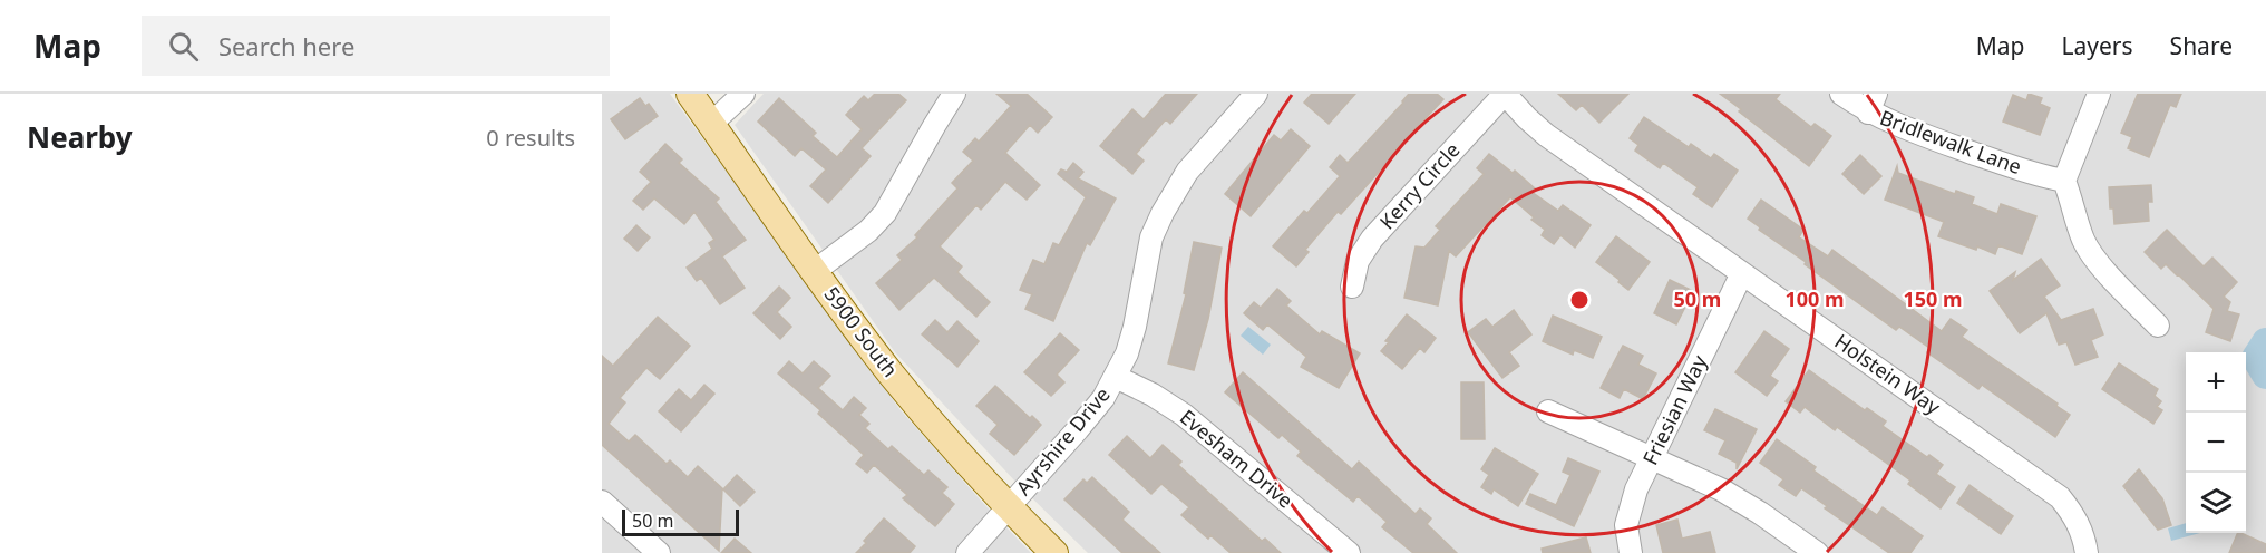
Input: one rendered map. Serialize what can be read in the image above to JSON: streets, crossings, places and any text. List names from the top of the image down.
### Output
{
  "streets": {
    "main road": ["5900 South"],
    "street": [
      "Bridlewalk Lane",
      "Kerry Circle",
      "Holstein Way",
      "Friesian Way",
      "Ayrshire Drive",
      "Evesham Drive"
    ]
  },
  "crossings": [
    ["Kerry Circle", "Holstein Way"],
    ["5900 South", "Ayrshire Drive"],
    ["Holstein Way", "Friesian Way"],
    ["Ayrshire Drive", "Evesham Drive"]
  ],
  "scale_bar": "50 m",
  "page": {
    "header": "Map",
    "search": "Search here",
    "nav": ["Map", "Layers", "Share"],
    "heading": ["Nearby", "0 results"],
    "map_buttons": ["+", "−"],
    "scale": "50 m"
  },
  "rings": ["50 m", "100 m", "150 m"]
}
